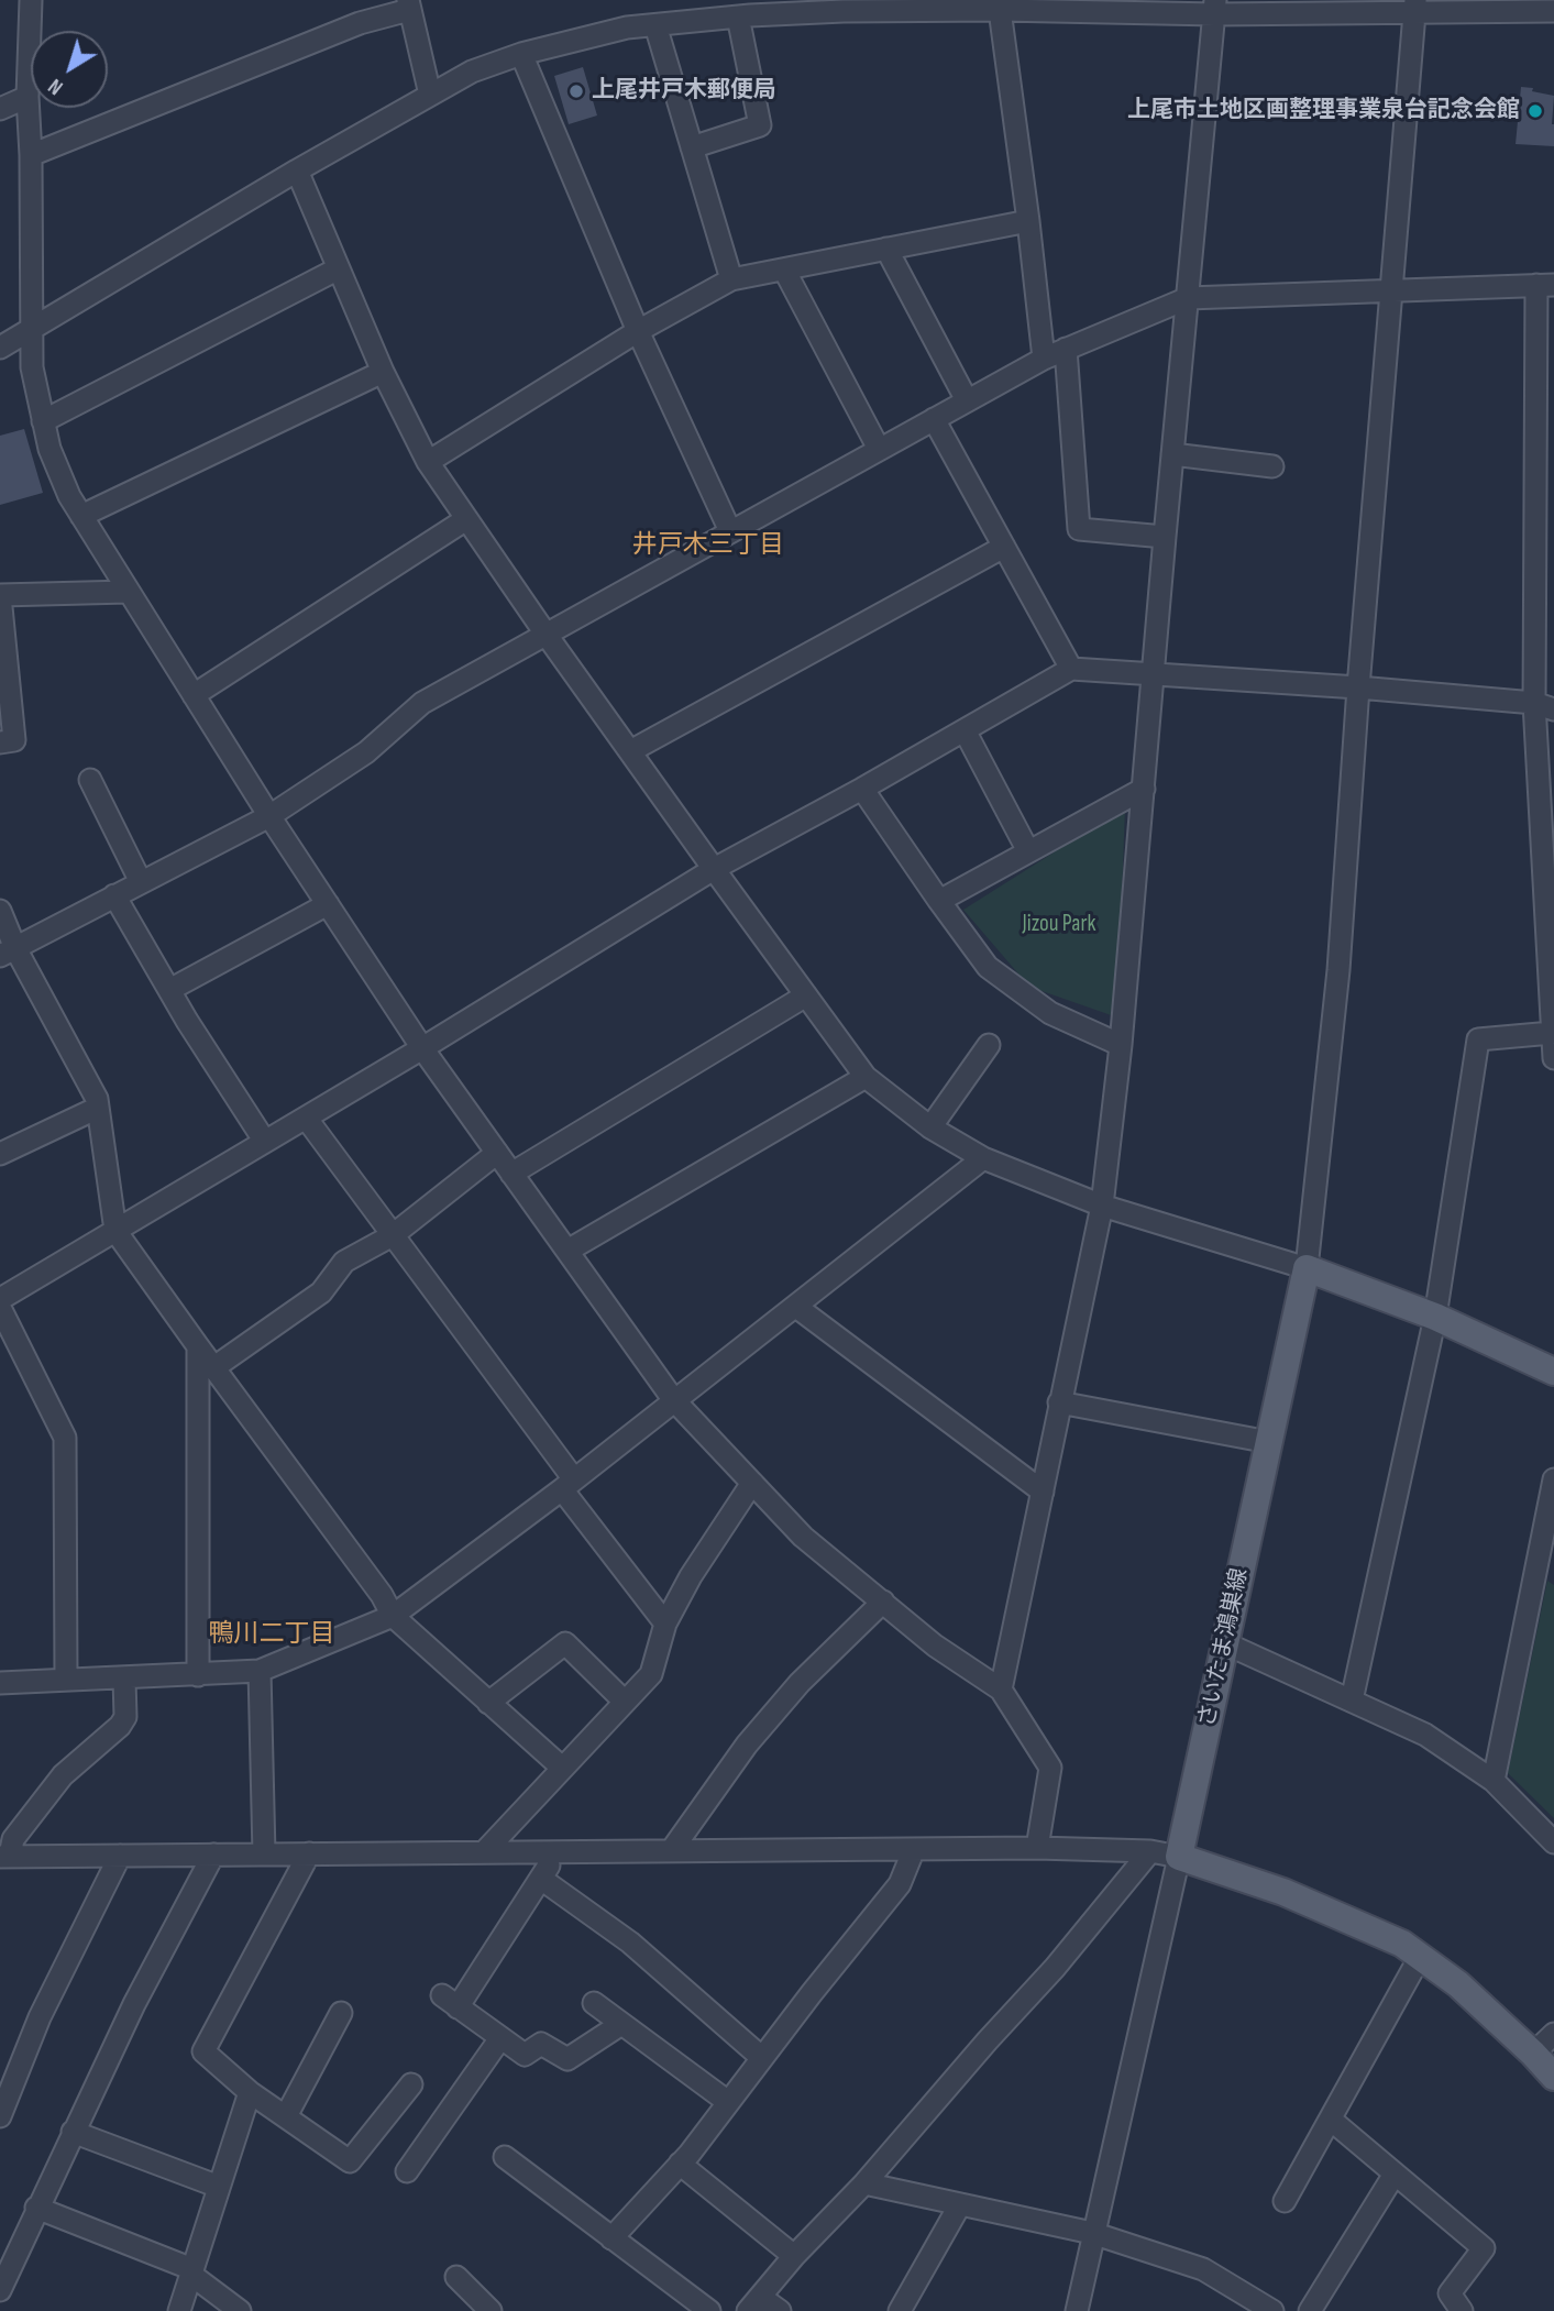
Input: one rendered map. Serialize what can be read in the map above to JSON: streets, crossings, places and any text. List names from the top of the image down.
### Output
{
  "streets": {
    "main road": ["さいたま鴻巣線"]
  },
  "districts": ["井戸木三丁目", "鴨川二丁目"],
  "parks": ["Jizou Park"],
  "places": ["上尾井戸木郵便局", "上尾市土地区画整理事業泉台記念会館"],
  "north": "bottom left"
}
